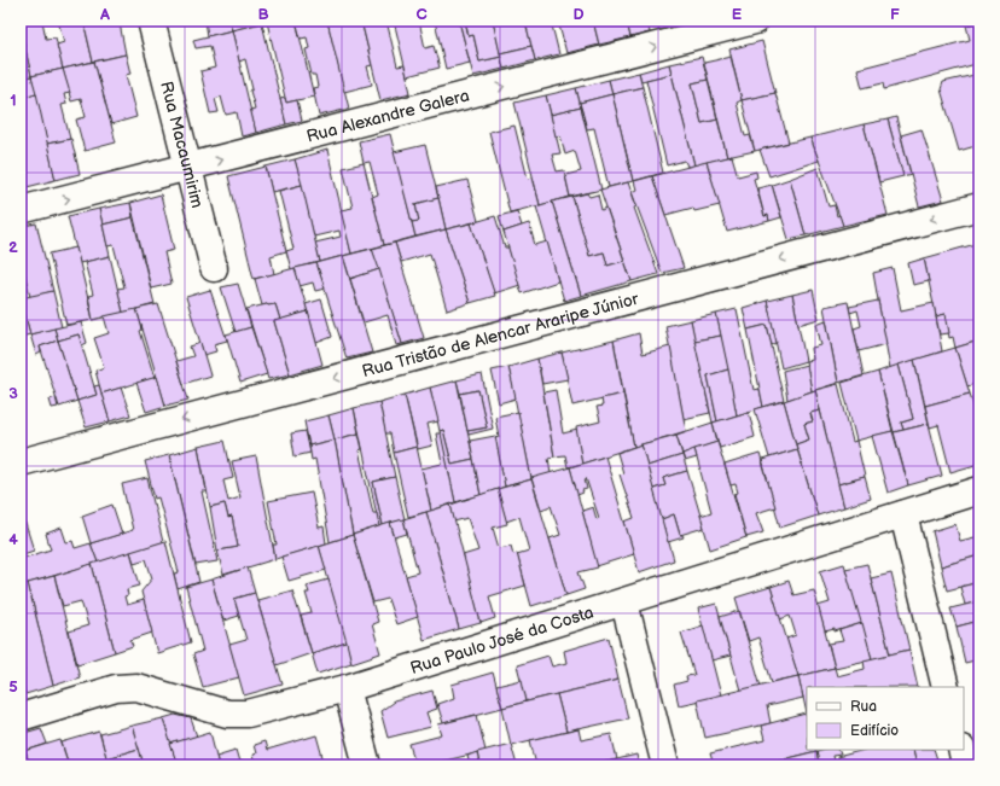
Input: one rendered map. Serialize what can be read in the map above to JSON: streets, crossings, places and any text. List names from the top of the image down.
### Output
{
  "streets": {
    "street": [
      "Rua Alexandre Galera",
      "Rua Macaumirim",
      "Rua Tristão de Alencar Araripe Júnior",
      "Rua Paulo José da Costa"
    ]
  },
  "crossings": [
    ["Rua Alexandre Galera", "Rua Macaumirim"]
  ],
  "one_way": ["Rua Alexandre Galera", "Rua Tristão de Alencar Araripe Júnior"],
  "legend": ["Rua", "Edifício"],
  "grid": {
    "columns": [
      "A",
      "B",
      "C",
      "D",
      "E",
      "F"
    ],
    "rows": [
      "1",
      "2",
      "3",
      "4",
      "5"
    ]
  }
}
